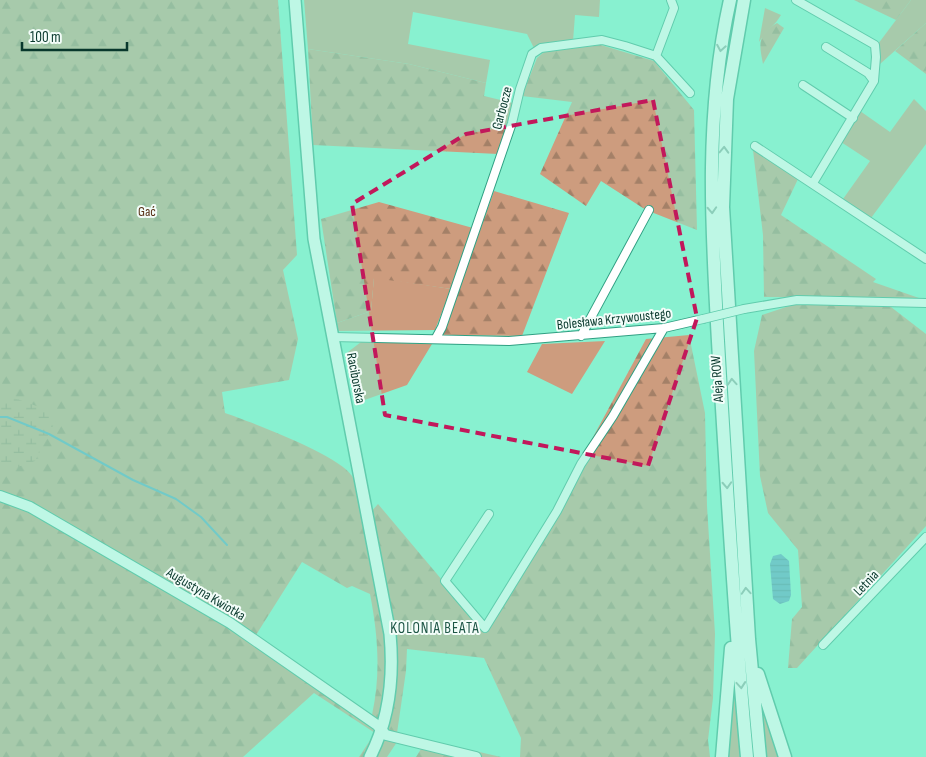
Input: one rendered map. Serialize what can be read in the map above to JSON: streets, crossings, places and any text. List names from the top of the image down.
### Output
{
  "streets": {
    "main road": ["Raciborska", "Aleja ROW"],
    "street": [
      "Garbocze",
      "Bolesława Krzywoustego",
      "Letnia",
      "Augustyna Kwiotka"
    ]
  },
  "crossings": [
    ["Garbocze", "Bolesława Krzywoustego"],
    ["Bolesława Krzywoustego", "Raciborska"],
    ["Raciborska", "Augustyna Kwiotka"]
  ],
  "districts": ["KOLONIA BEATA"],
  "parks": ["Gać"],
  "scale_bar": "100 m"
}
